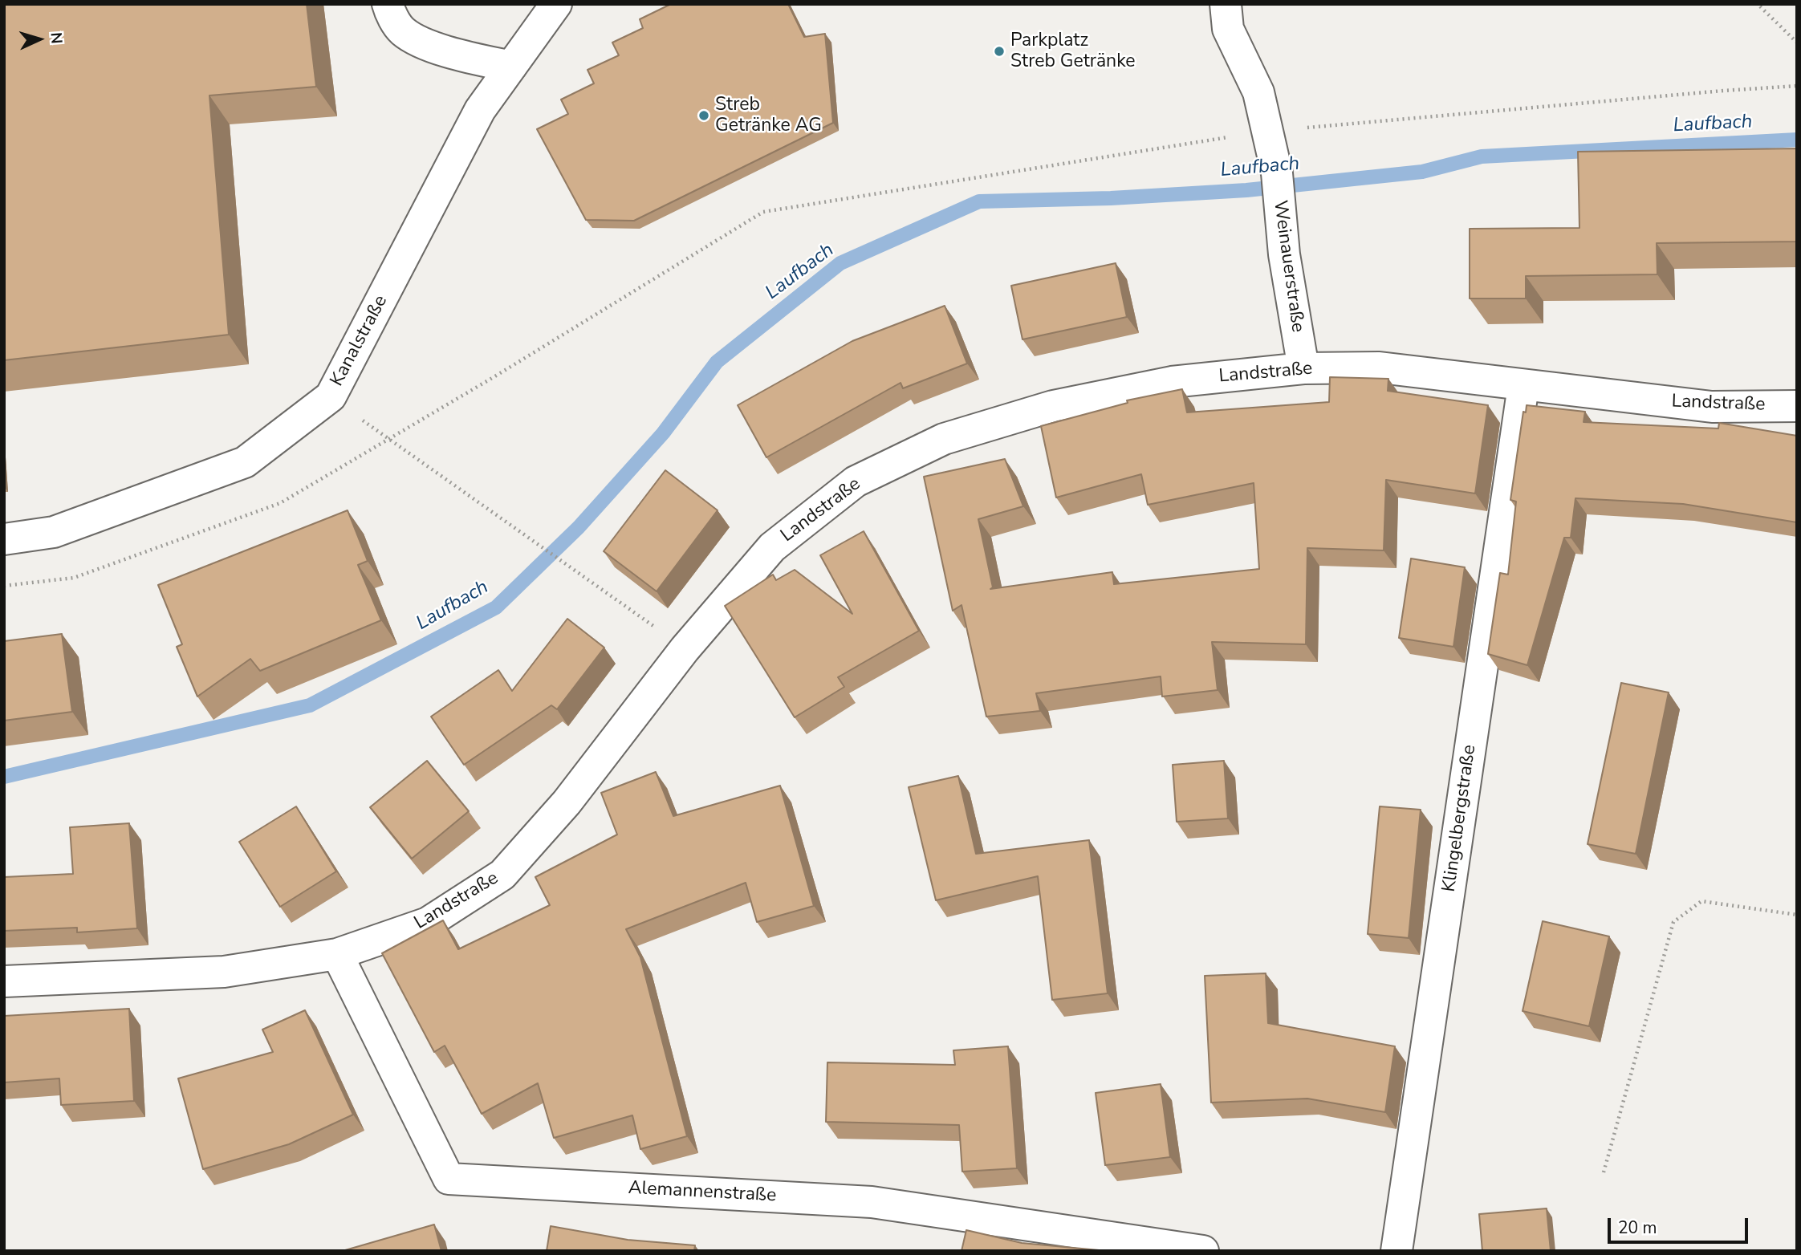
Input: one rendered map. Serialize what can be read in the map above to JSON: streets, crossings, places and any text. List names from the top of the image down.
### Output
{
  "streets": {
    "street": [
      "Weinauerstraße",
      "Kanalstraße",
      "Landstraße",
      "Klingelbergstraße",
      "Alemannenstraße"
    ]
  },
  "crossings": [
    ["Weinauerstraße", "Landstraße"],
    ["Landstraße", "Klingelbergstraße"],
    ["Landstraße", "Alemannenstraße"]
  ],
  "water": ["Laufbach"],
  "places": ["Parkplatz Streb Getränke", "Streb Getränke AG"],
  "scale_bar": "20 m",
  "north": "right"
}
